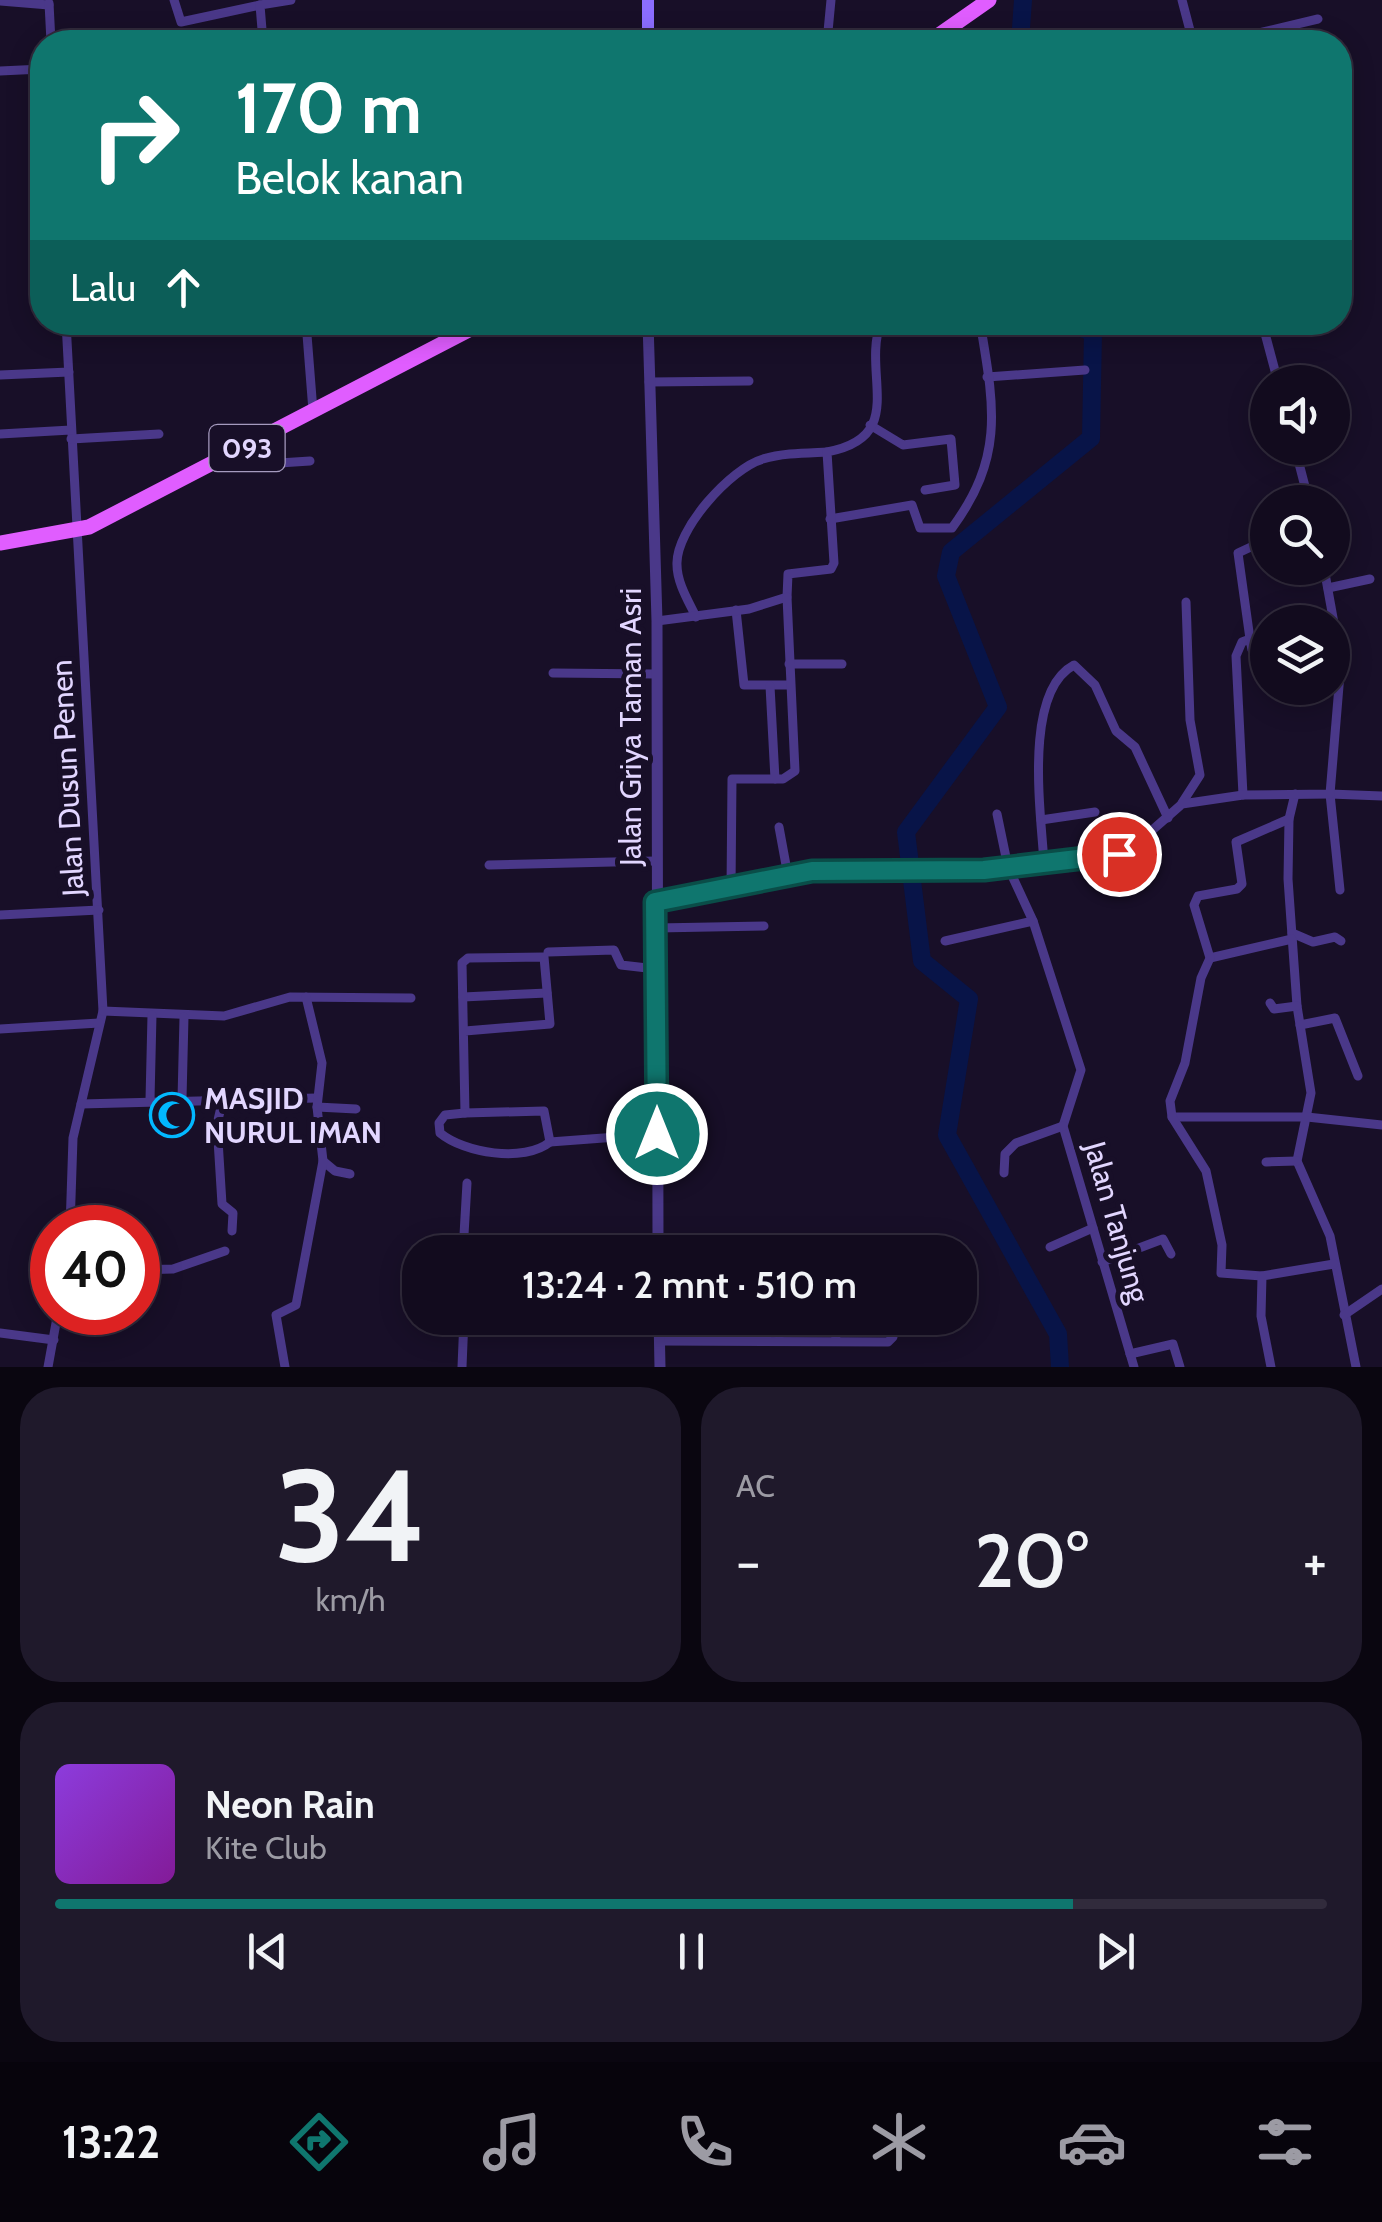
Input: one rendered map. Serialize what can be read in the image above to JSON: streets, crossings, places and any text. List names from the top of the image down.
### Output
{
  "streets": {
    "main road": ["093"],
    "street": ["Jalan Griya Taman Asri", "Jalan Dusun Penen", "Jalan Tanjung"]
  },
  "crossings": [
    ["093", "Jalan Dusun Penen"]
  ],
  "places": {
    "mosque": ["MASJID NURUL IMAN"]
  },
  "page": {
    "turn": ["170 m", "Belok kanan"],
    "then": "Lalu",
    "limit": "40",
    "trip": "13:24 · 2 mnt · 510 m",
    "tile": [
      ["34", "km/h"],
      "AC"
    ],
    "heat": ["−", "20°", "+"],
    "song": ["Neon Rain", "Kite Club"],
    "tabs": "13:22"
  }
}
